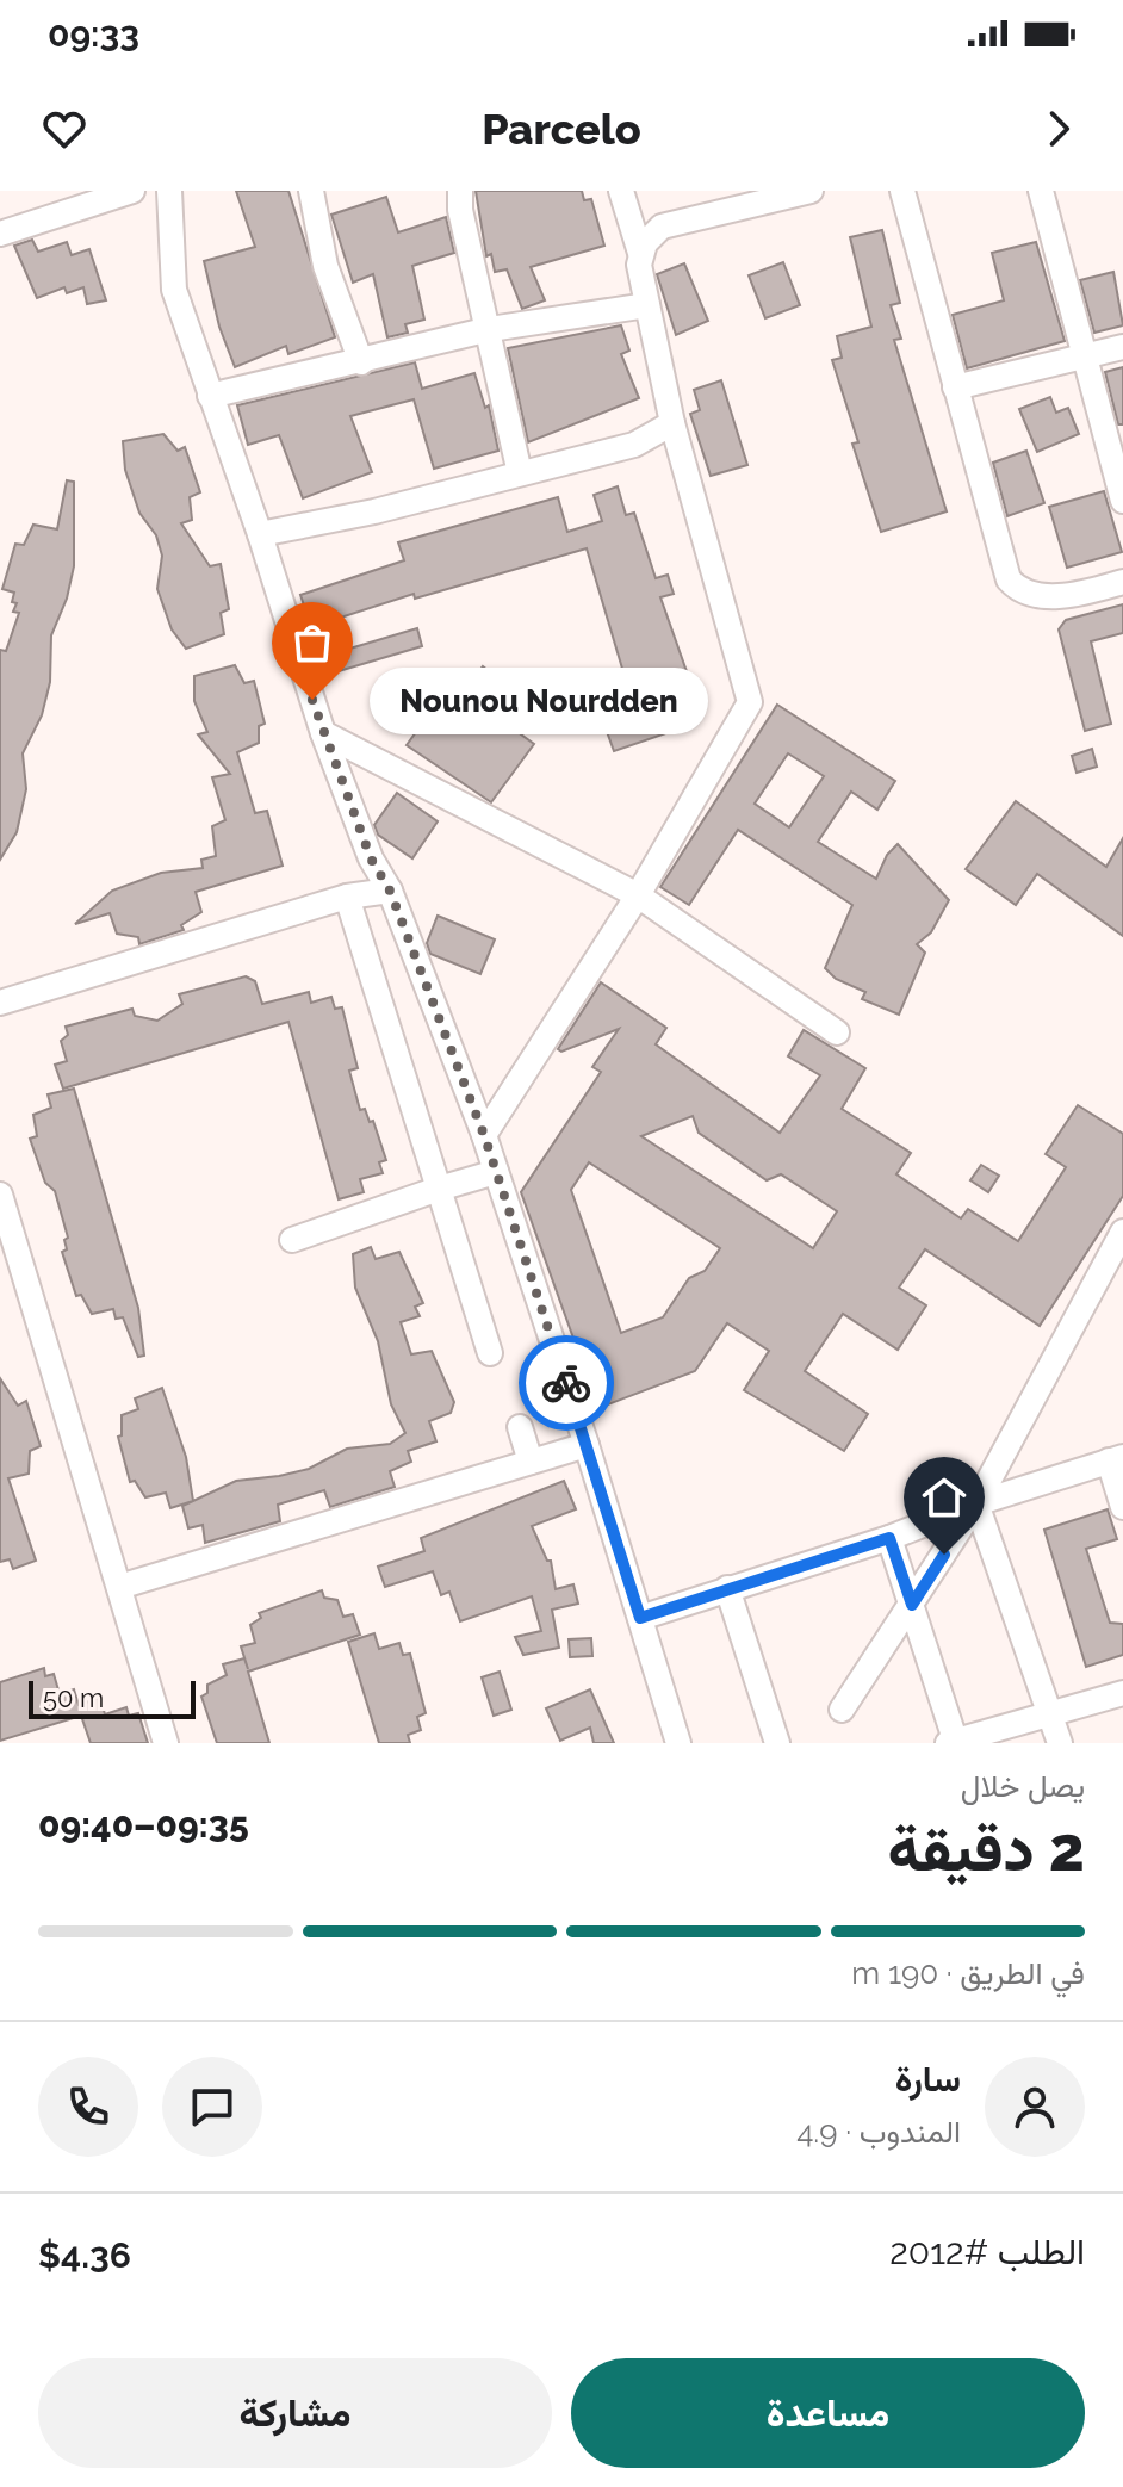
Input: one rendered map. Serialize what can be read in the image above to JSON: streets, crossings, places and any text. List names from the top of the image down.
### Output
{
  "places": ["Nounou Nourdden"],
  "scale_bar": "50 m",
  "page": {
    "status": "09:33",
    "header": "Parcelo",
    "bubble": "Nounou Nourdden",
    "scale": "50 m",
    "heading": ["2 دقيقة", "يصل خلال", "09:35–09:40"],
    "panel": [
      "سارة",
      "المندوب · 4.9",
      "الطلب #2012",
      "$4.36"
    ],
    "bar": "في الطريق · 190 m",
    "buttons": ["مساعدة", "مشاركة"]
  }
}
